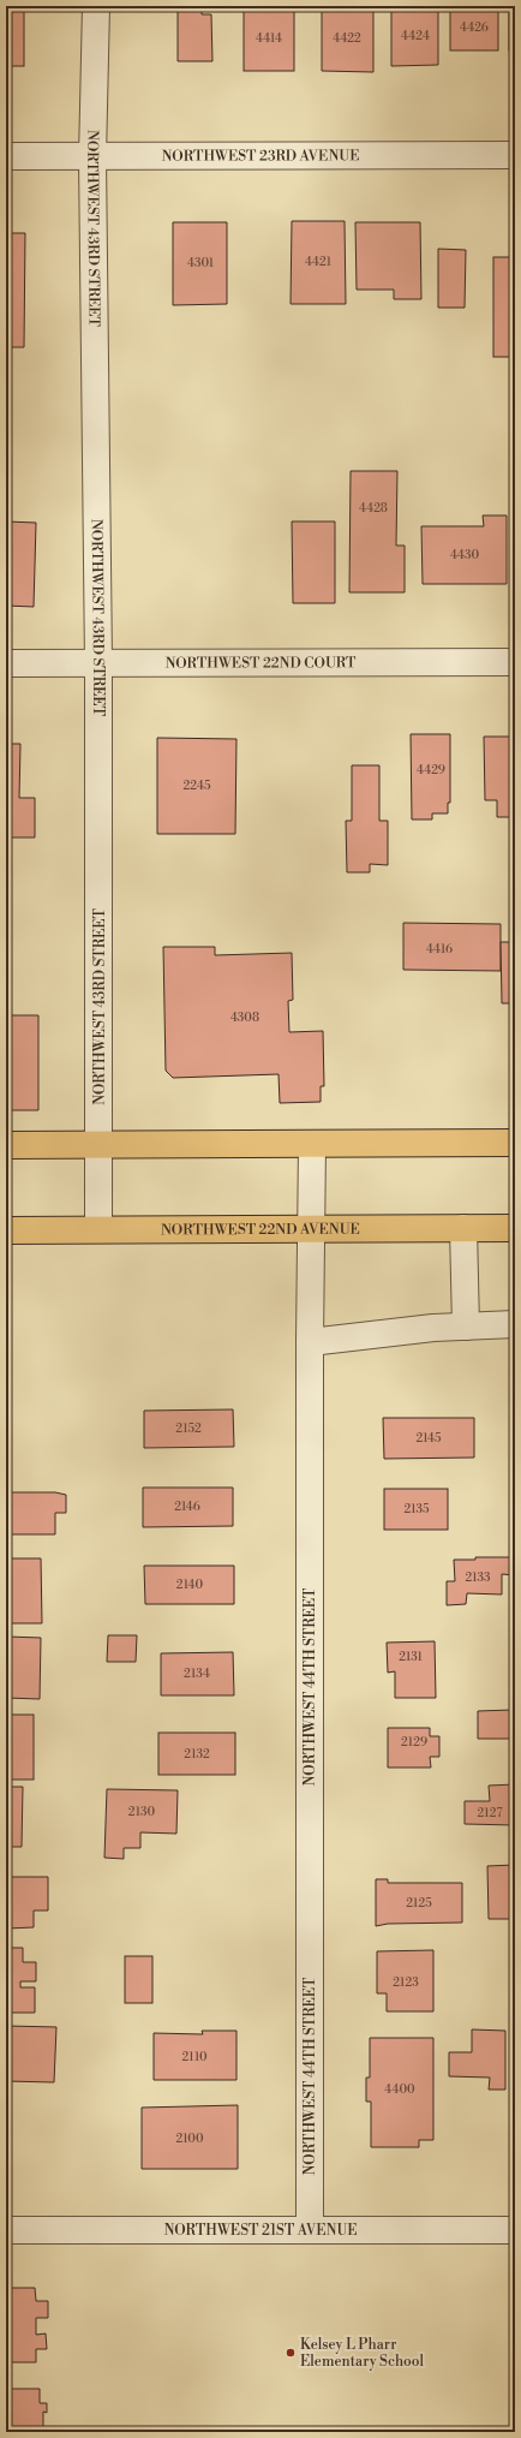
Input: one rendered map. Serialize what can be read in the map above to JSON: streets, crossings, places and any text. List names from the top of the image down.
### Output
{
  "streets": {
    "main road": ["NORTHWEST 22ND AVENUE"],
    "street": [
      "NORTHWEST 23RD AVENUE",
      "NORTHWEST 43RD STREET",
      "NORTHWEST 22ND COURT",
      "NORTHWEST 44TH STREET",
      "NORTHWEST 21ST AVENUE"
    ]
  },
  "crossings": [
    ["NORTHWEST 23RD AVENUE", "NORTHWEST 43RD STREET"],
    ["NORTHWEST 43RD STREET", "NORTHWEST 22ND COURT"],
    ["NORTHWEST 43RD STREET", "NORTHWEST 22ND AVENUE"],
    ["NORTHWEST 22ND AVENUE", "NORTHWEST 44TH STREET"],
    ["NORTHWEST 44TH STREET", "NORTHWEST 21ST AVENUE"]
  ],
  "places": ["Kelsey L Pharr Elementary School"],
  "house_numbers": [
    "4426",
    "4424",
    "4414",
    "4422",
    "4421",
    "4301",
    "4428",
    "4430",
    "4429",
    "2245",
    "4416",
    "4308",
    "2152",
    "2145",
    "2146",
    "2135",
    "2133",
    "2140",
    "2131",
    "2134",
    "2129",
    "2132",
    "2130",
    "2127",
    "2125",
    "2123",
    "2110",
    "4400",
    "2100"
  ]
}
